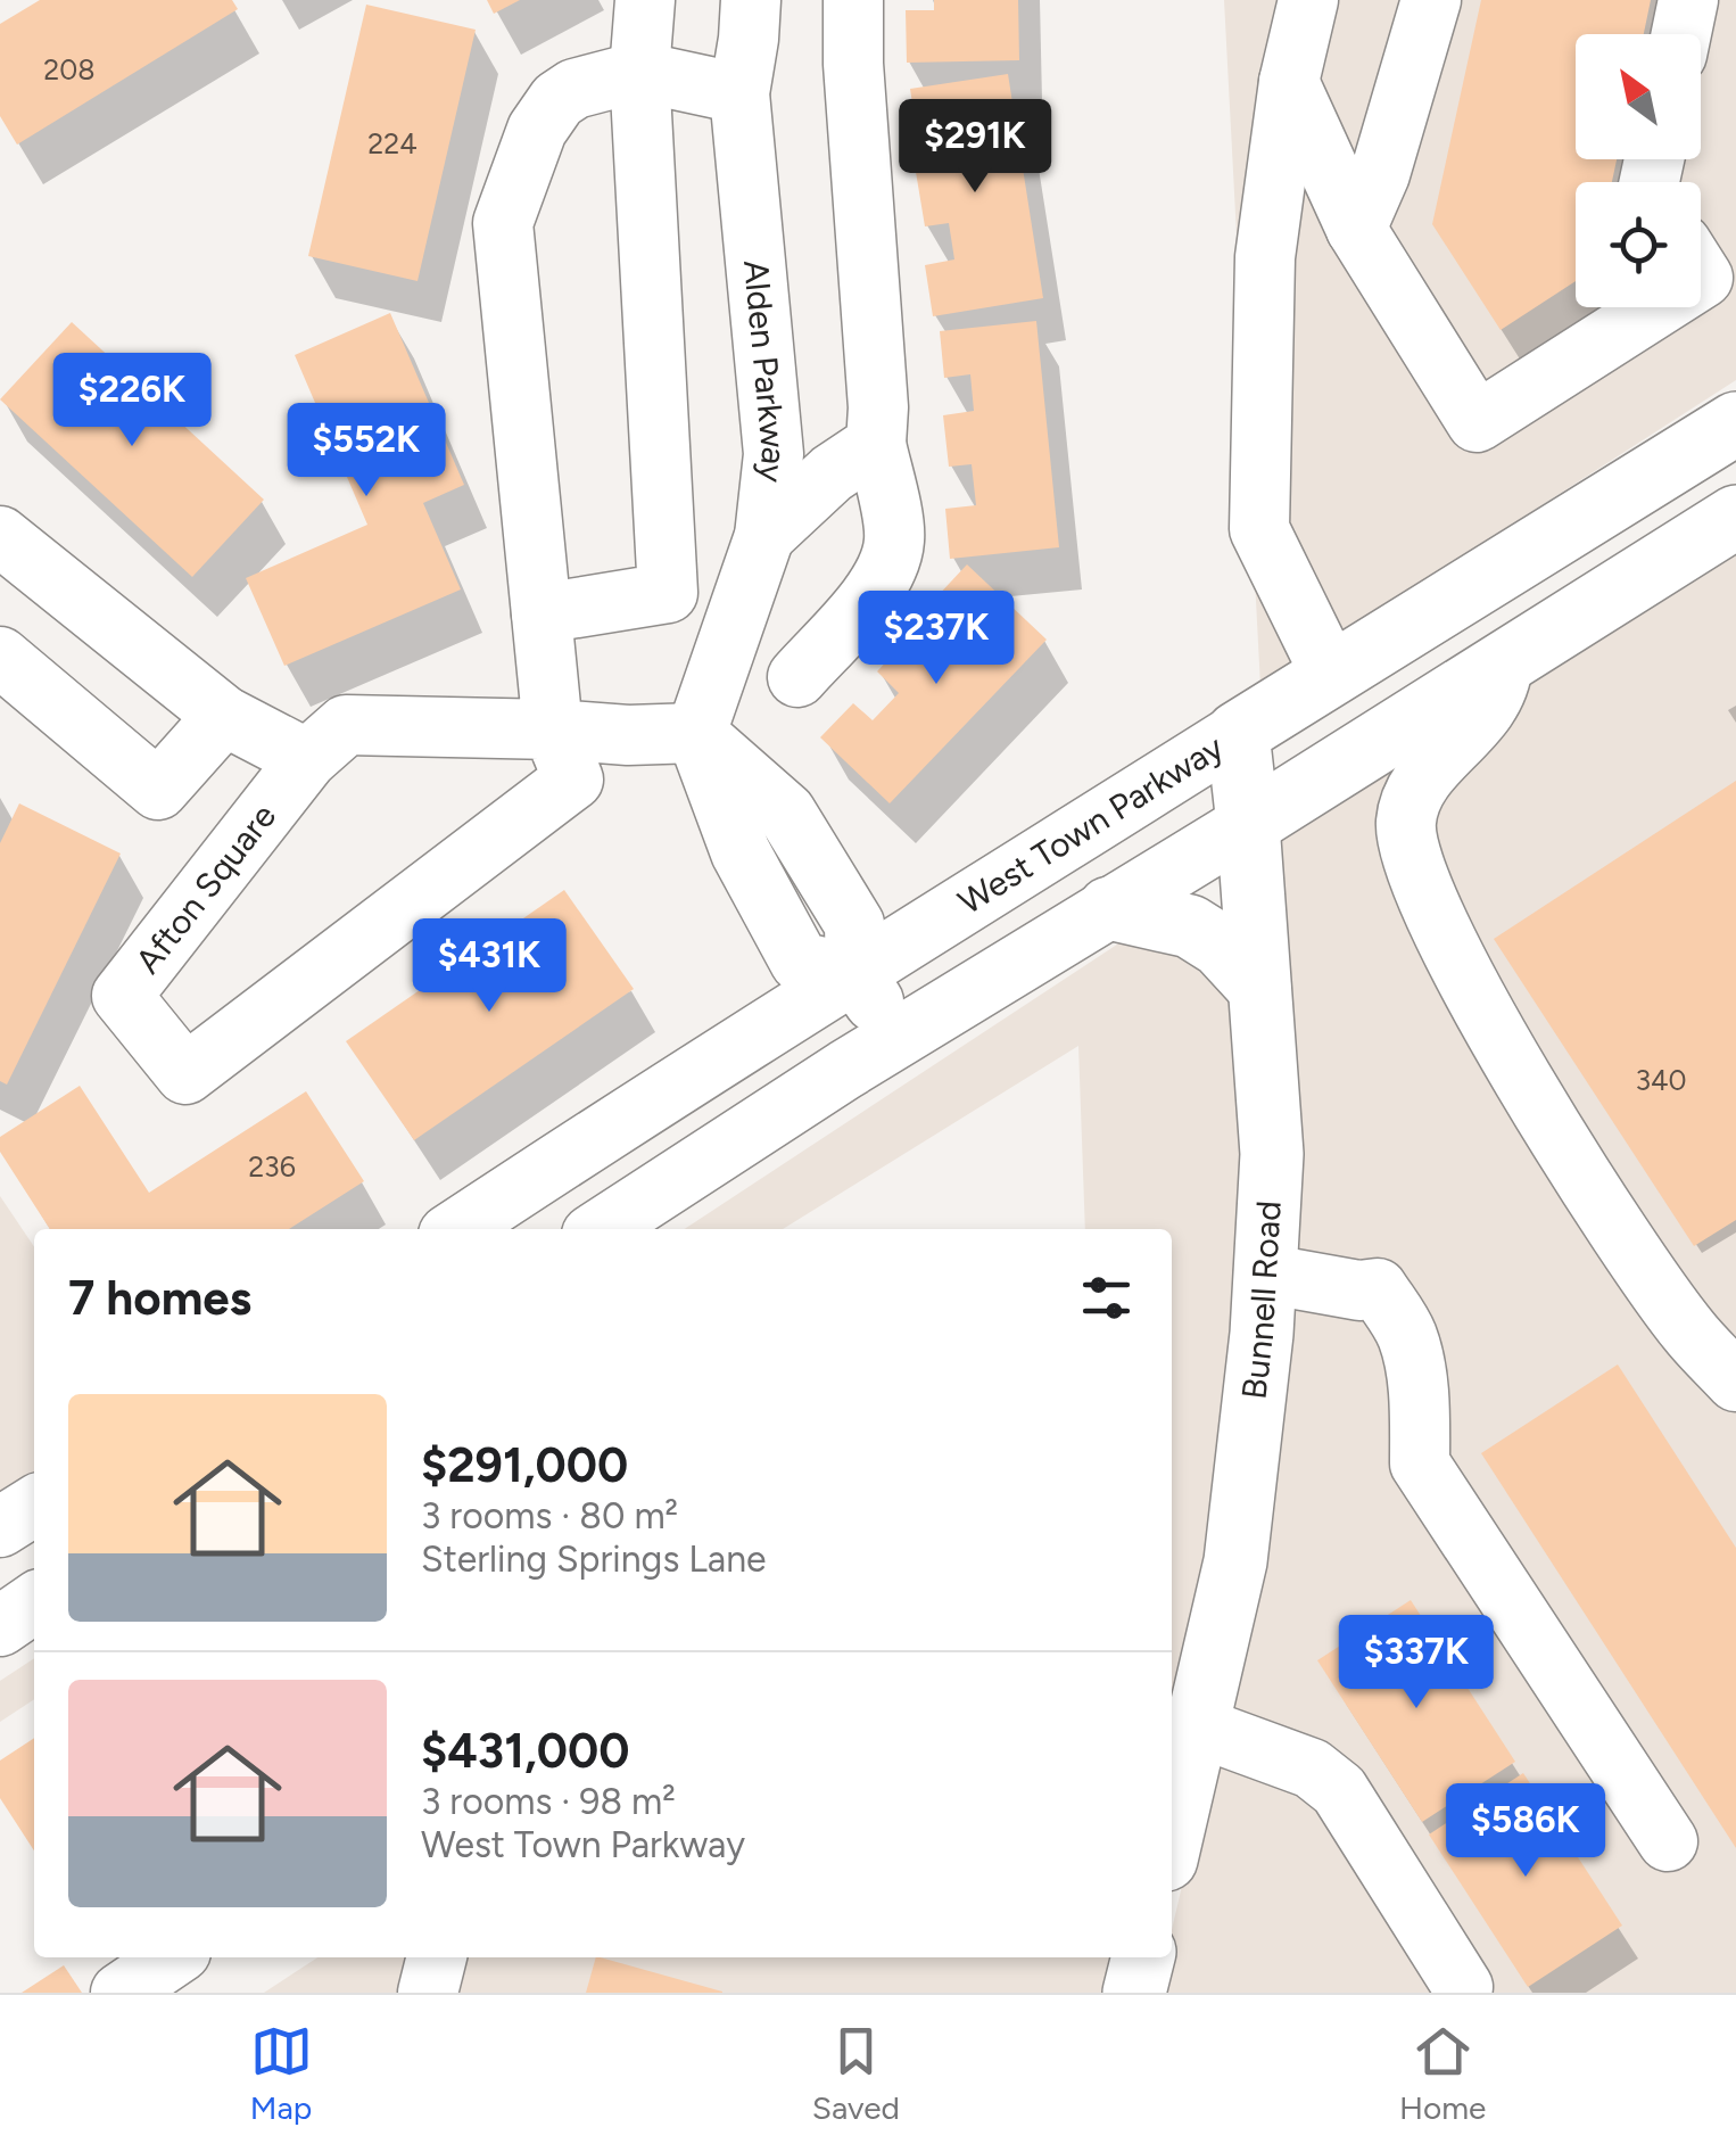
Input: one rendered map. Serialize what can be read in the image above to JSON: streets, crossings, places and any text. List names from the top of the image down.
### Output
{
  "streets": {
    "main road": ["West Town Parkway", "Bunnell Road"],
    "street": ["Alden Parkway", "Afton Square"]
  },
  "crossings": [
    ["Alden Parkway", "Afton Square"],
    ["West Town Parkway", "Bunnell Road"]
  ],
  "house_numbers": [
    "208",
    "224",
    "340",
    "236"
  ],
  "north": "top left",
  "page": {
    "price": [
      "$291K",
      "$226K",
      "$552K",
      "$237K",
      "$431K",
      "$337K",
      "$586K"
    ],
    "heading": "7 homes",
    "list": [
      {
        "name": "$291,000",
        "note": "3 rooms · 80 m² · Sterling Springs Lane"
      },
      {
        "name": "$431,000",
        "note": "3 rooms · 98 m² · West Town Parkway"
      }
    ],
    "tabs": ["Map", "Saved", "Home"]
  }
}
